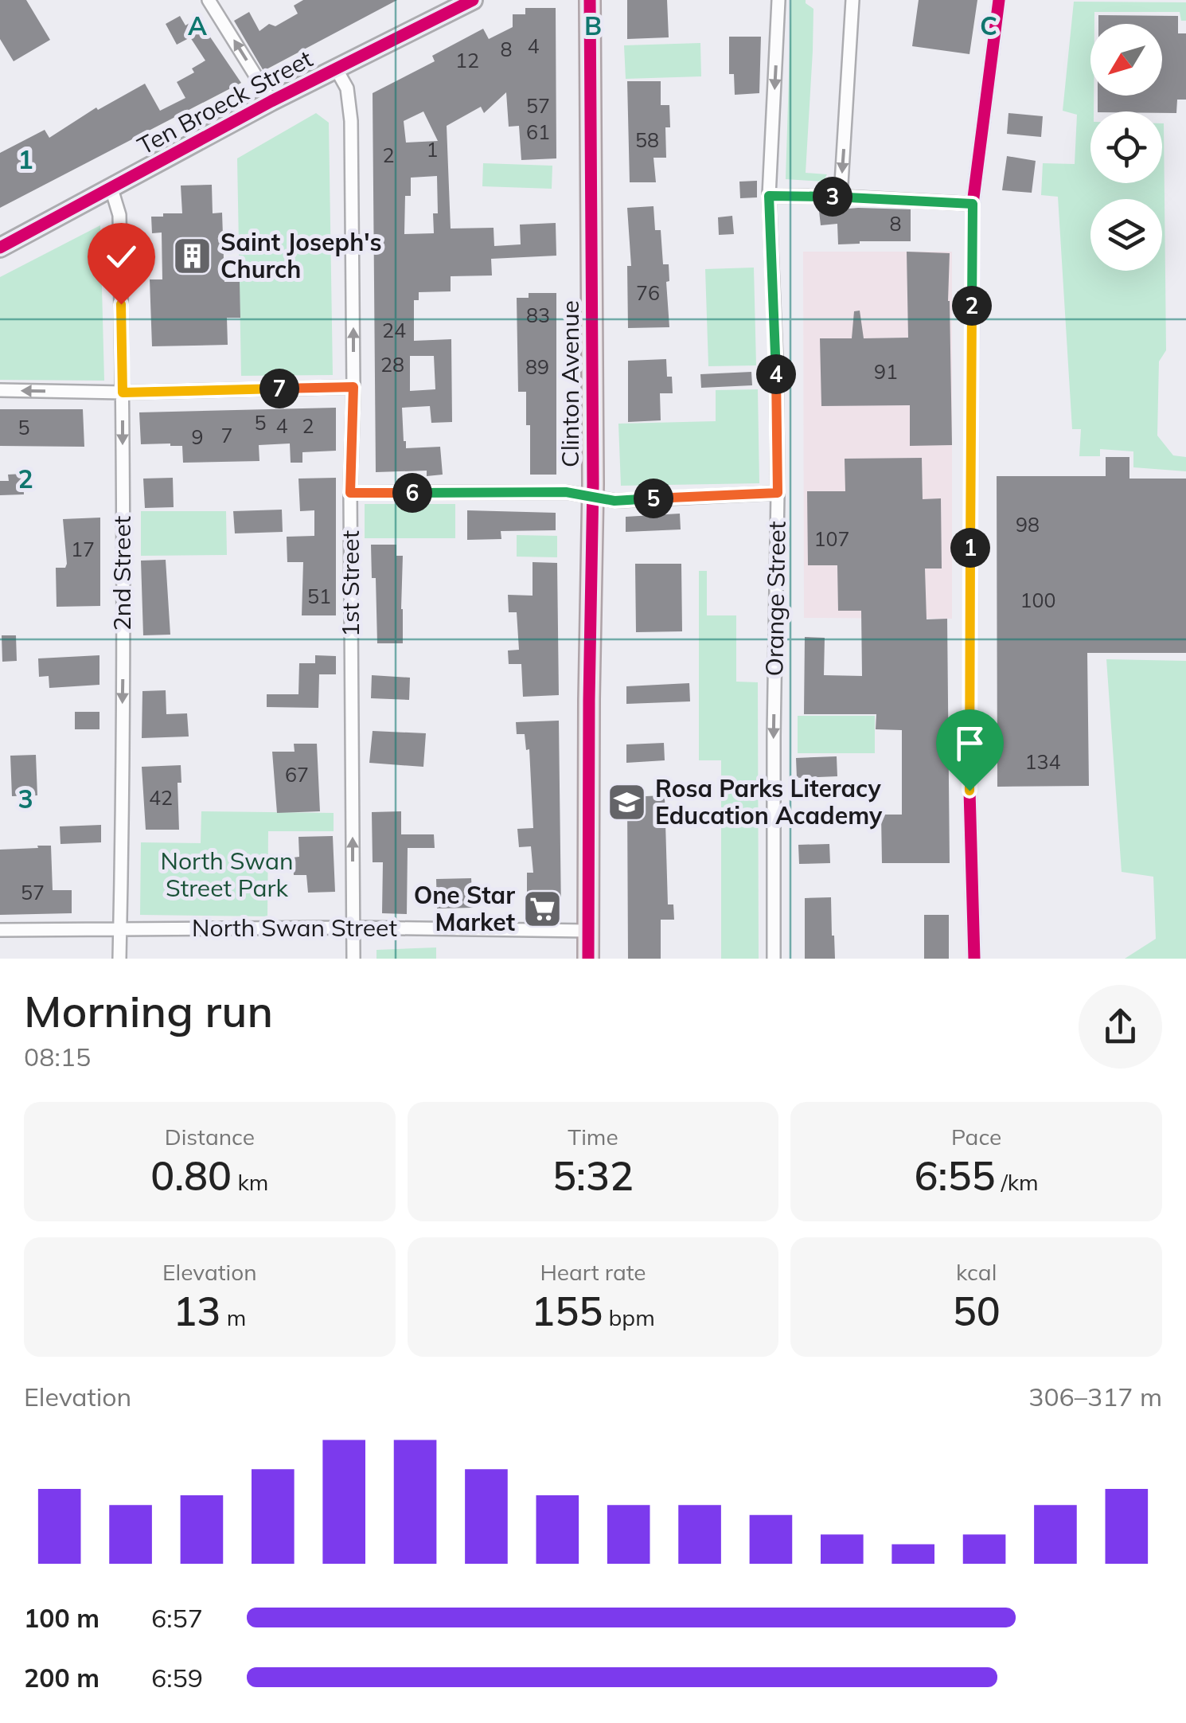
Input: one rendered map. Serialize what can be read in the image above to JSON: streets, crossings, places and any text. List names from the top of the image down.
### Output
{
  "streets": {
    "main road": ["Clinton Avenue"],
    "street": [
      "Ten Broeck Street",
      "2nd Street",
      "1st Street",
      "Orange Street",
      "North Swan Street"
    ]
  },
  "crossings": [
    ["Ten Broeck Street", "2nd Street"],
    ["Ten Broeck Street", "1st Street"],
    ["Clinton Avenue", "North Swan Street"],
    ["2nd Street", "North Swan Street"],
    ["1st Street", "North Swan Street"]
  ],
  "one_way": ["2nd Street", "1st Street", "Orange Street"],
  "parks": ["North Swan Street Park"],
  "places": {
    "building": ["Saint Joseph's Church"],
    "school or university": ["Rosa Parks Literacy Education Academy"],
    "supermarket": ["One Star Market"]
  },
  "house_numbers": [
    "4",
    "8",
    "12",
    "57",
    "61",
    "58",
    "1",
    "2",
    "8",
    "76",
    "83",
    "24",
    "28",
    "89",
    "91",
    "5",
    "4",
    "2",
    "5",
    "7",
    "9",
    "98",
    "107",
    "17",
    "51",
    "100",
    "134",
    "67",
    "42",
    "57"
  ],
  "north": "bottom left",
  "page": {
    "pins": [
      "3",
      "2",
      "4",
      "7",
      "6",
      "5",
      "1"
    ],
    "heading": ["Morning run", "08:15"],
    "stats": [
      ["Distance", "0.80 km"],
      ["Time", "5:32"],
      ["Pace", "6:55 /km"],
      ["Elevation", "13 m"],
      ["Heart rate", "155 bpm"],
      ["kcal", "50"]
    ],
    "chart": ["Elevation", "306–317 m"],
    "list": [
      {
        "name": "100 m",
        "note": "6:57"
      },
      {
        "name": "200 m",
        "note": "6:59"
      }
    ]
  },
  "grid": {
    "columns": ["A", "B", "C"],
    "rows": ["1", "2", "3"]
  }
}
